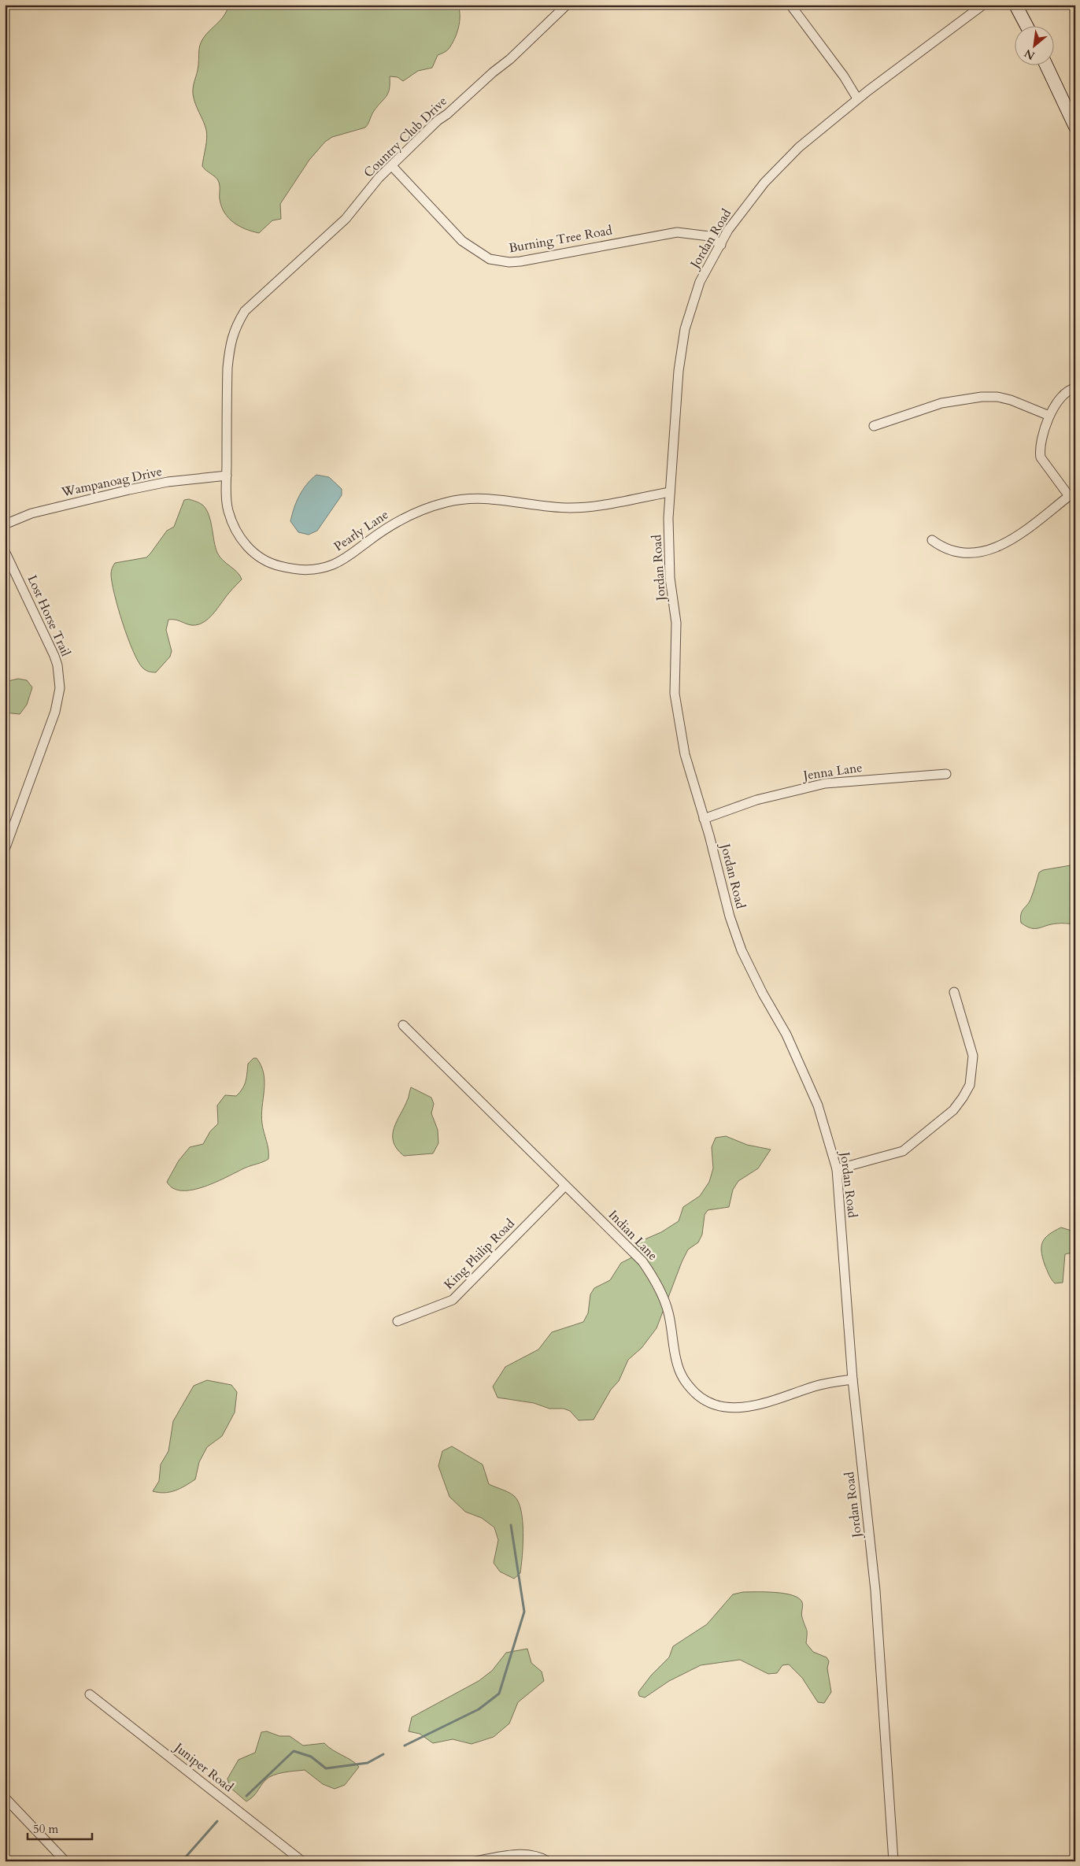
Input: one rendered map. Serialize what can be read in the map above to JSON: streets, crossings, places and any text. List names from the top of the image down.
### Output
{
  "streets": {
    "street": [
      "Country Club Drive",
      "Jordan Road",
      "Burning Tree Road",
      "Wampanoag Drive",
      "Pearly Lane",
      "Lost Horse Trail",
      "Jenna Lane",
      "Indian Lane",
      "King Philip Road",
      "Juniper Road"
    ]
  },
  "crossings": [
    ["Country Club Drive", "Burning Tree Road"],
    ["Country Club Drive", "Pearly Lane"],
    ["Jordan Road", "Burning Tree Road"],
    ["Jordan Road", "Pearly Lane"],
    ["Jordan Road", "Jenna Lane"],
    ["Jordan Road", "Indian Lane"],
    ["Wampanoag Drive", "Pearly Lane"],
    ["Indian Lane", "King Philip Road"]
  ],
  "scale_bar": "50 m",
  "north": "bottom left"
}
